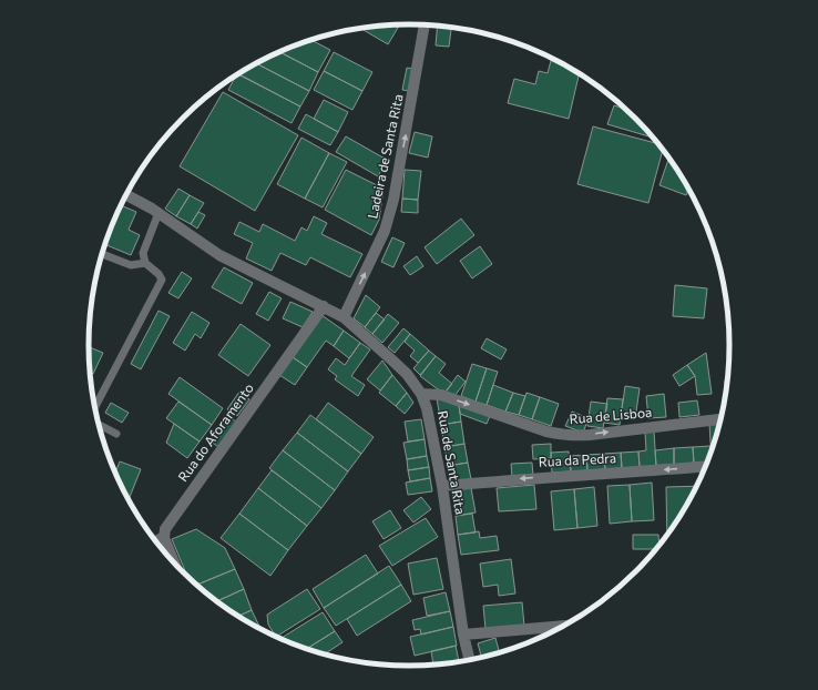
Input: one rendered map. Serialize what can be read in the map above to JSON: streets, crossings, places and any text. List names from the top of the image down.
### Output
{
  "streets": {
    "street": [
      "Ladeira de Santa Rita",
      "Rua de Lisboa",
      "Rua do Aforamento",
      "Rua da Pedra",
      "Rua de Santa Rita"
    ]
  },
  "crossings": [
    ["Ladeira de Santa Rita", "Rua de Santa Rita"],
    ["Rua de Lisboa", "Rua de Santa Rita"],
    ["Rua do Aforamento", "Rua de Santa Rita"],
    ["Rua da Pedra", "Rua de Santa Rita"]
  ],
  "one_way": ["Ladeira de Santa Rita", "Rua de Lisboa", "Rua da Pedra"]
}
